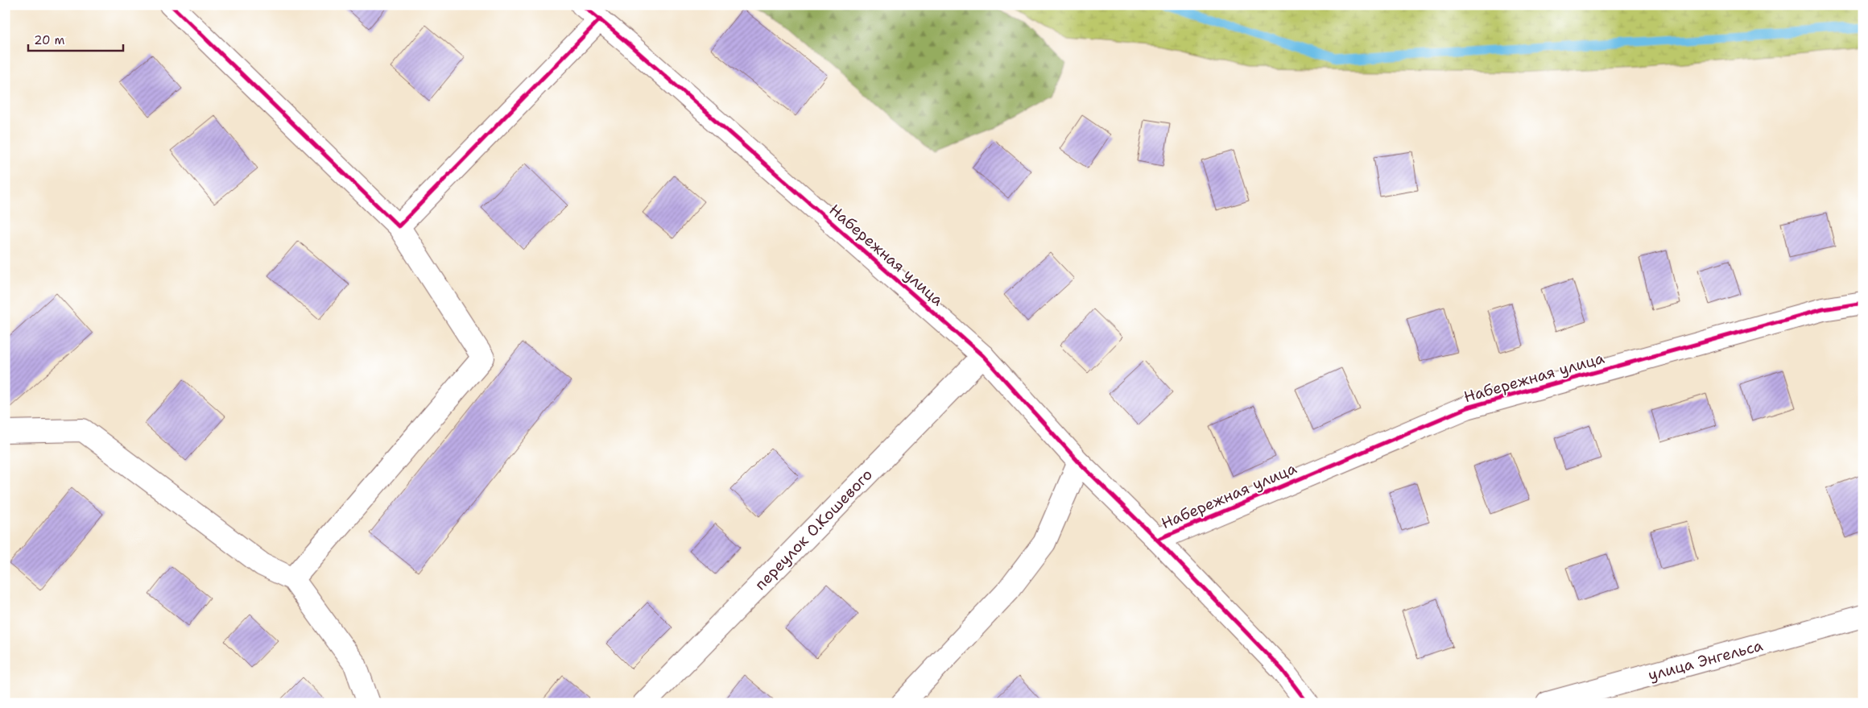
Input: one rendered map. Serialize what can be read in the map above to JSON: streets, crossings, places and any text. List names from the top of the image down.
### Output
{
  "streets": {
    "street": ["Набережная улица", "переулок О.Кошевого", "улица Энгельса"]
  },
  "crossings": [
    ["Набережная улица", "переулок О.Кошевого"]
  ],
  "scale_bar": "20 m"
}
